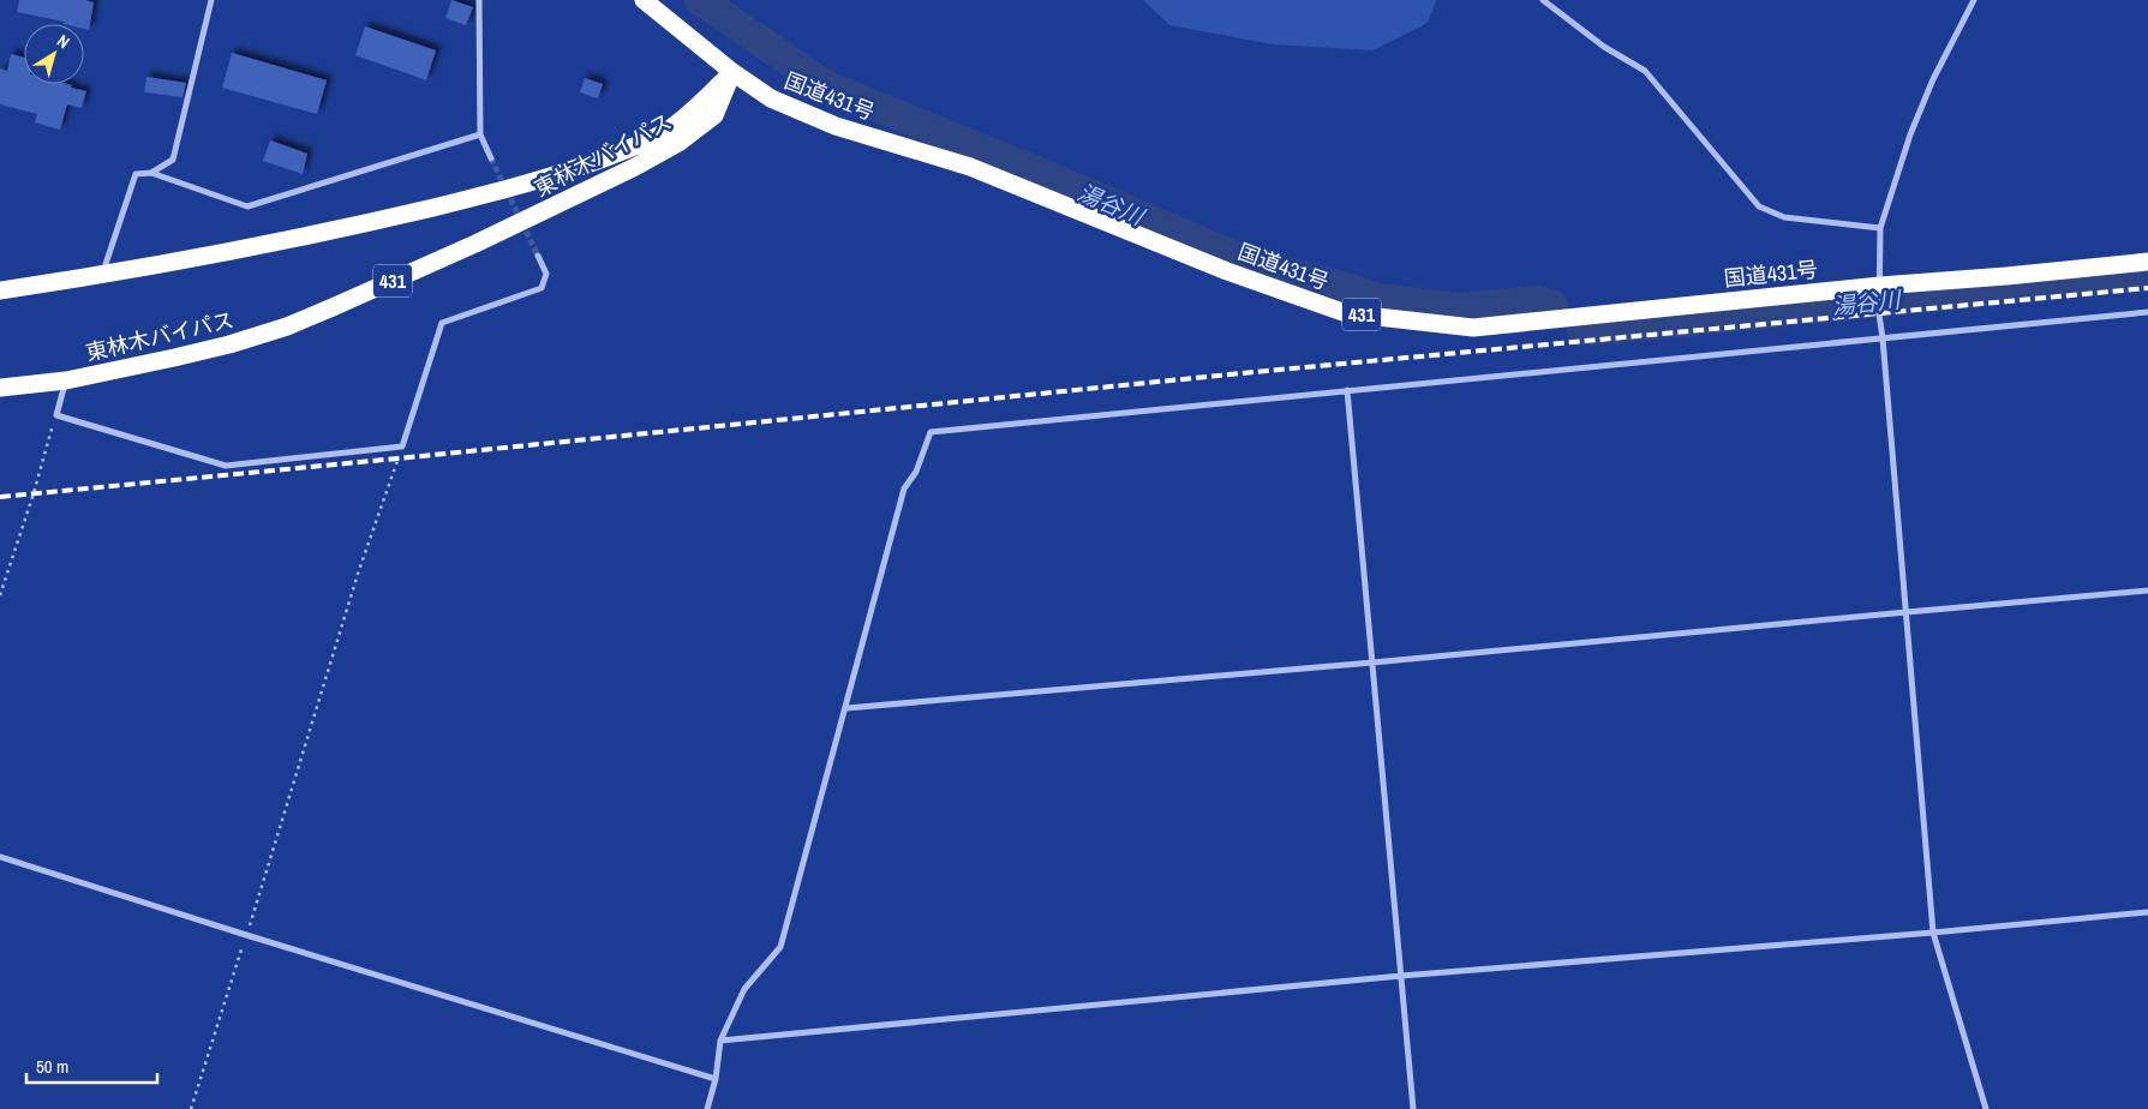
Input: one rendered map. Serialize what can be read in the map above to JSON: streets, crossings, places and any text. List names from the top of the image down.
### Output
{
  "streets": {
    "highway": ["国道431号", "東林木バイパス", "431"]
  },
  "crossings": [
    ["国道431号", "東林木バイパス"]
  ],
  "water": ["湯谷川"],
  "scale_bar": "50 m",
  "north": "top right"
}
